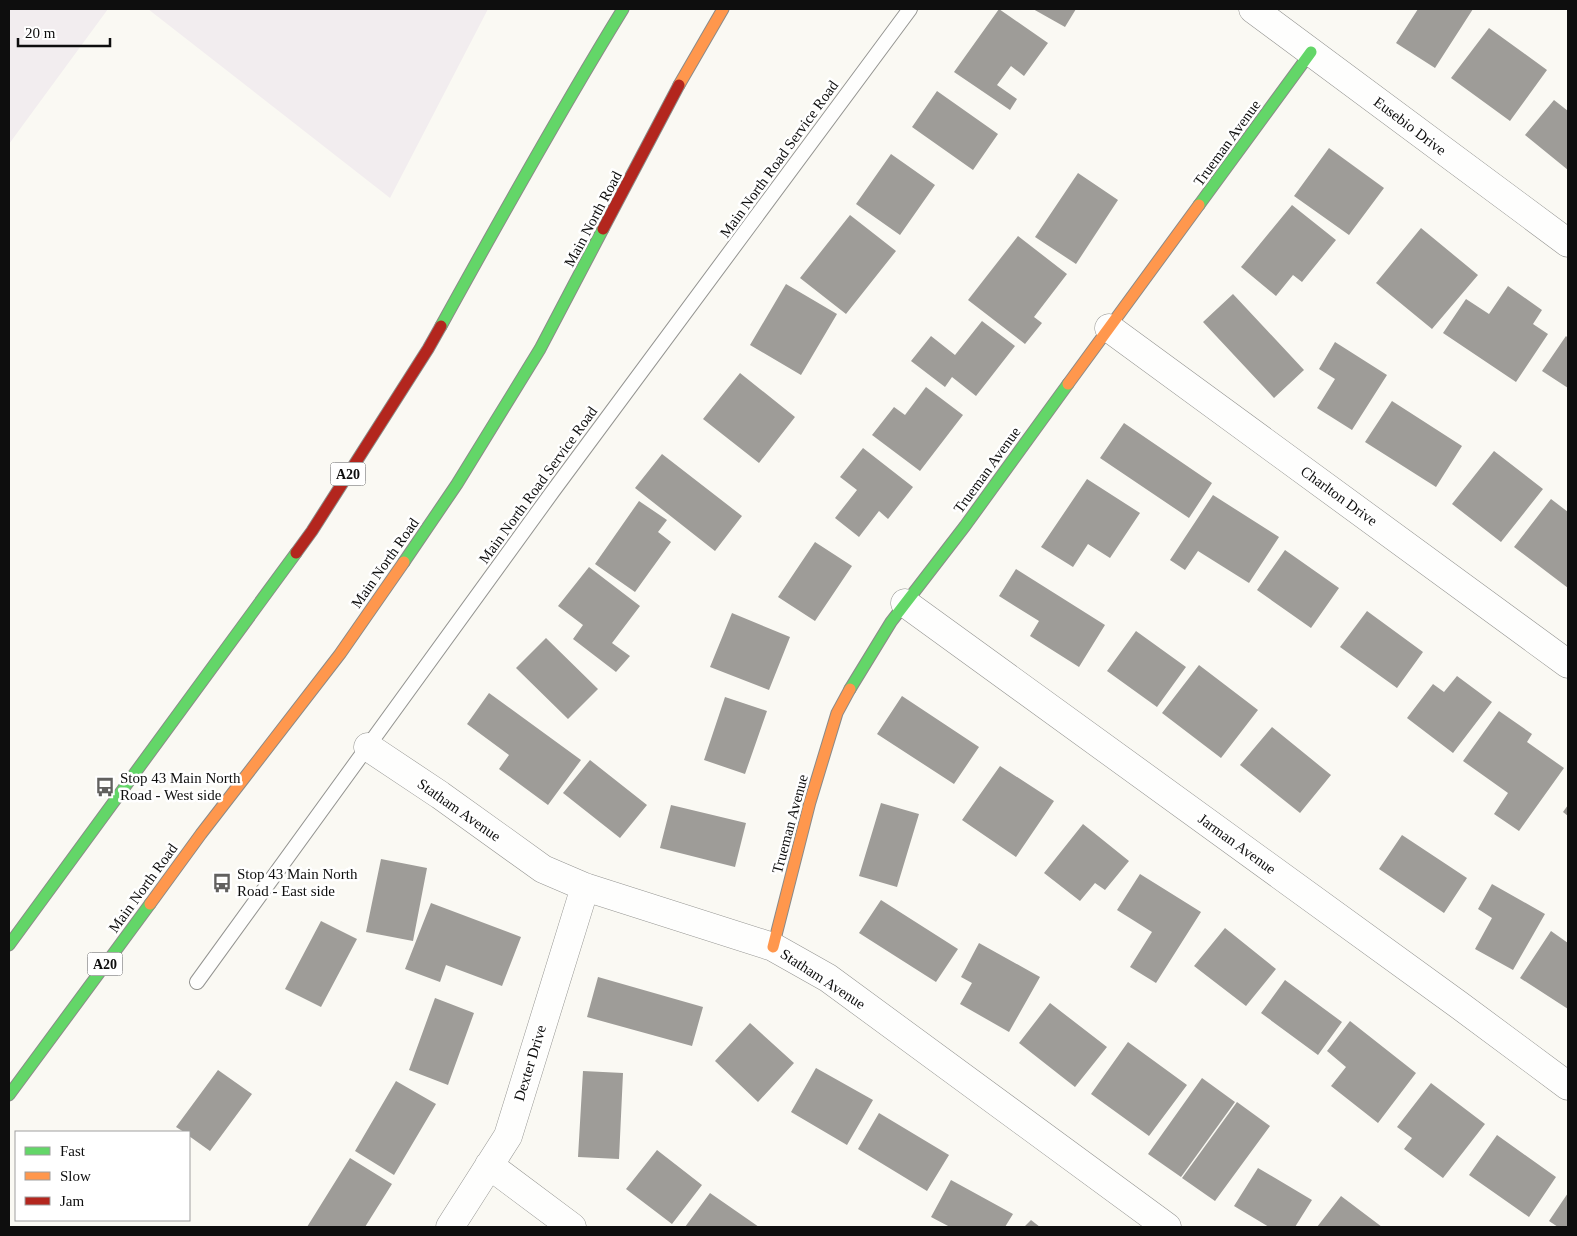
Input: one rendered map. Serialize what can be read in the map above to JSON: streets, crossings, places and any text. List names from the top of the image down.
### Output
{
  "streets": {
    "main road": ["Trueman Avenue", "Main North Road", "A20"],
    "street": [
      "Eusebio Drive",
      "Charlton Drive",
      "Statham Avenue",
      "Jarman Avenue",
      "Dexter Drive"
    ],
    "lane": ["Main North Road Service Road"]
  },
  "crossings": [
    ["Eusebio Drive", "Trueman Avenue"],
    ["Trueman Avenue", "Charlton Drive"],
    ["Trueman Avenue", "Statham Avenue"],
    ["Trueman Avenue", "Jarman Avenue"],
    ["Main North Road Service Road", "Statham Avenue"],
    ["Statham Avenue", "Dexter Drive"]
  ],
  "places": {
    "bus stop": ["Stop 43 Main North Road - West side", "Stop 43 Main North Road - East side"]
  },
  "legend": ["Fast", "Slow", "Jam"],
  "scale_bar": "20 m"
}
